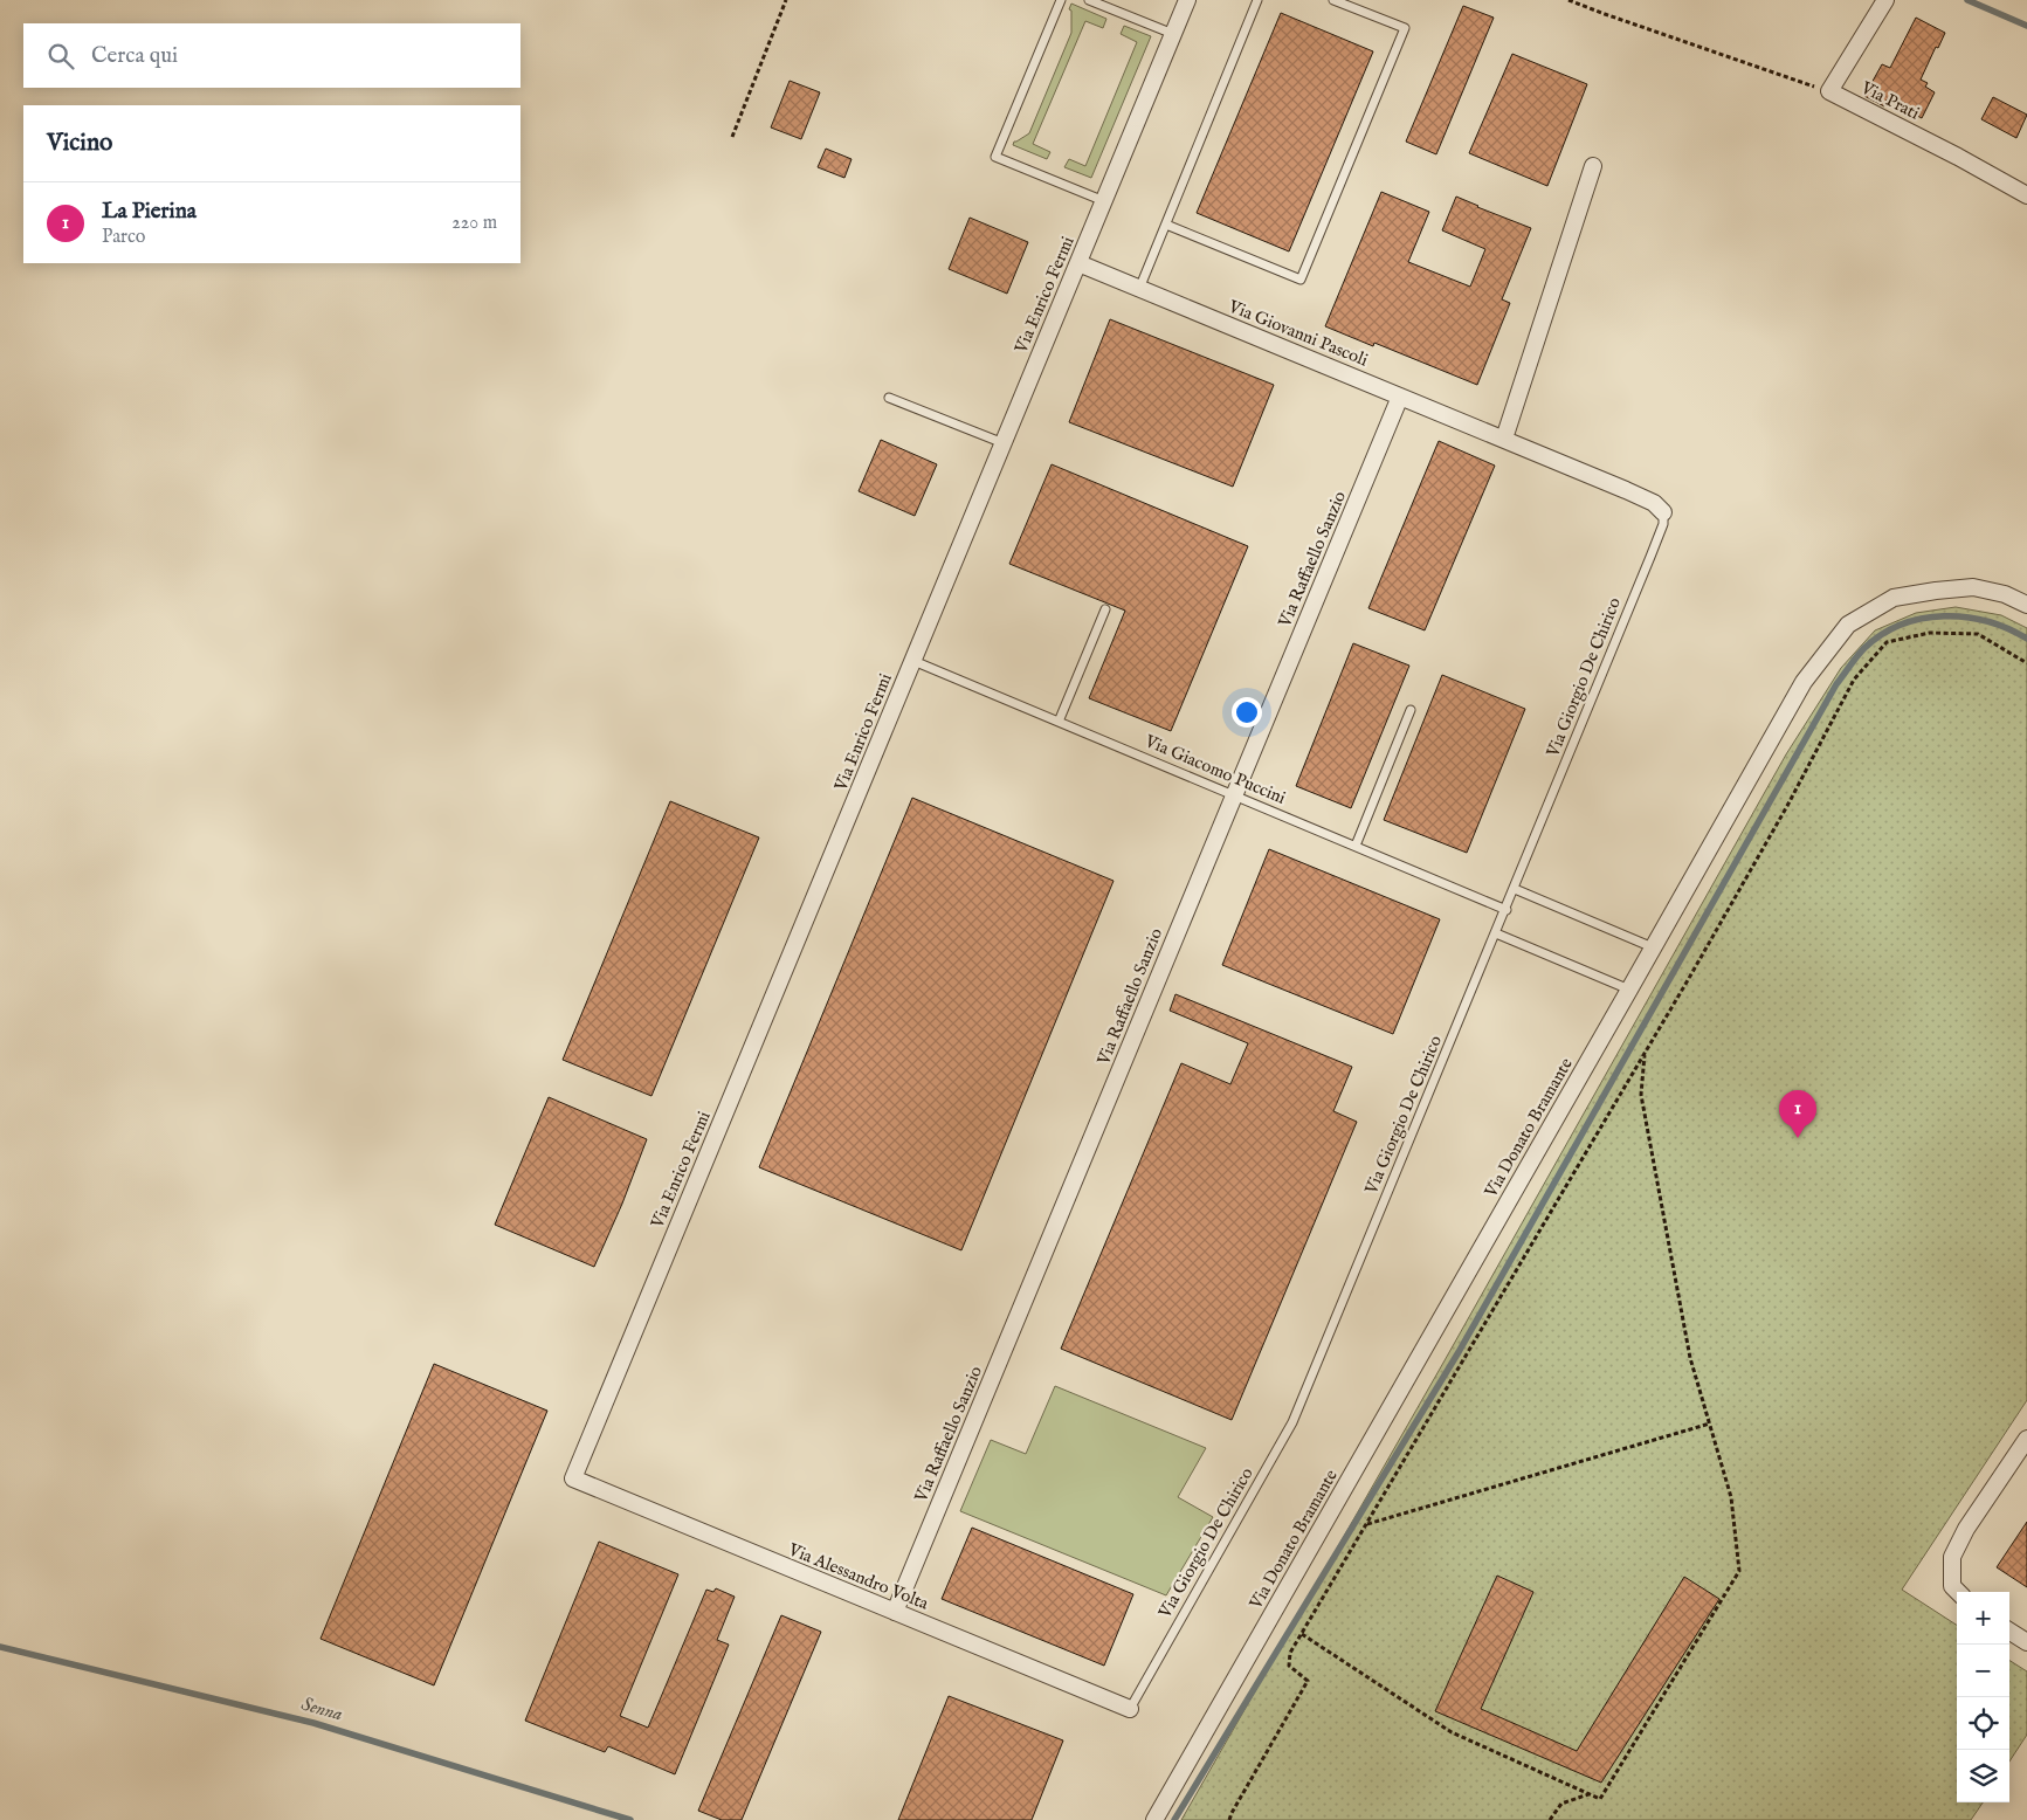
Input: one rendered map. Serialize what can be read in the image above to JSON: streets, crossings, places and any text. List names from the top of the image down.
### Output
{
  "streets": {
    "street": [
      "Via Prati",
      "Via Enrico Fermi",
      "Via Giovanni Pascoli",
      "Via Raffaello Sanzio",
      "Via Donato Bramante",
      "Via Alessandro Volta"
    ],
    "lane": ["Via Giorgio De Chirico", "Via Giacomo Puccini"]
  },
  "crossings": [
    ["Via Enrico Fermi", "Via Giovanni Pascoli"],
    ["Via Enrico Fermi", "Via Giacomo Puccini"],
    ["Via Enrico Fermi", "Via Alessandro Volta"],
    ["Via Giovanni Pascoli", "Via Raffaello Sanzio"],
    ["Via Giovanni Pascoli", "Via Giorgio De Chirico"],
    ["Via Raffaello Sanzio", "Via Giacomo Puccini"],
    ["Via Raffaello Sanzio", "Via Alessandro Volta"],
    ["Via Giorgio De Chirico", "Via Giacomo Puccini"],
    ["Via Giorgio De Chirico", "Via Alessandro Volta"]
  ],
  "water": ["Senna"],
  "page": {
    "search": "Cerca qui",
    "heading": "Vicino",
    "list": [
      {
        "mark": "1",
        "name": "La Pierina",
        "note": "Parco",
        "value": "220 m"
      }
    ],
    "pins": "1",
    "map_buttons": ["+", "−"]
  }
}
